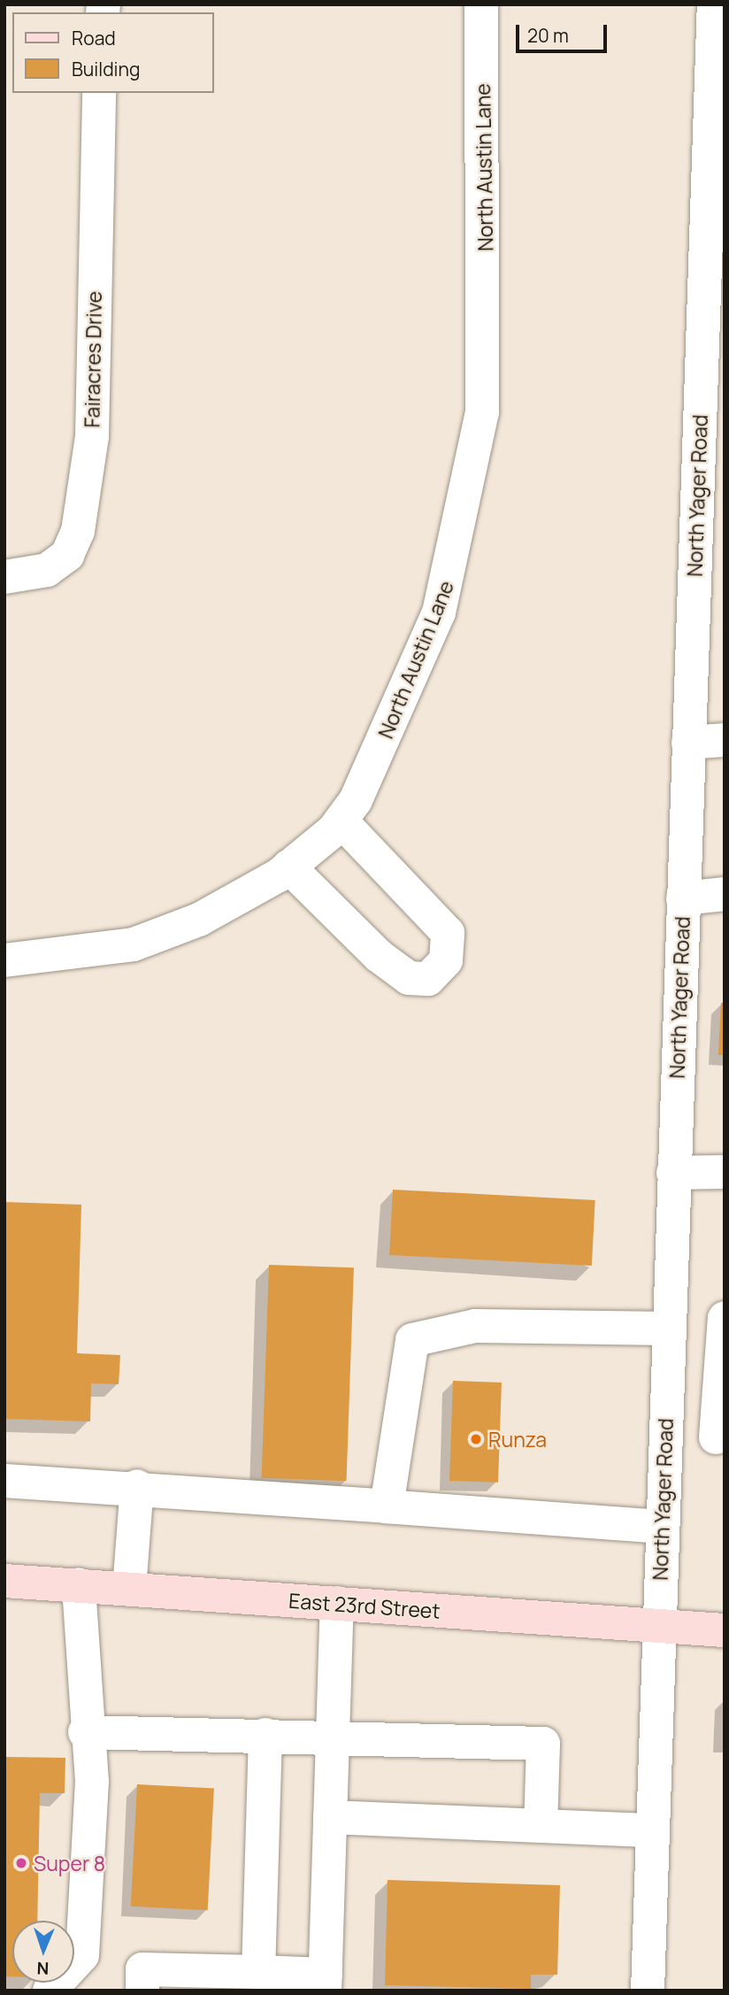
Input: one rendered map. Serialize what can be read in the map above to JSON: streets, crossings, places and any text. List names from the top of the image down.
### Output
{
  "streets": {
    "main road": ["East 23rd Street"],
    "street": ["North Austin Lane", "Fairacres Drive", "North Yager Road"]
  },
  "crossings": [
    ["North Yager Road", "East 23rd Street"]
  ],
  "places": ["Runza", "Super 8"],
  "legend": ["Road", "Building"],
  "scale_bar": "20 m",
  "north": "bottom"
}
